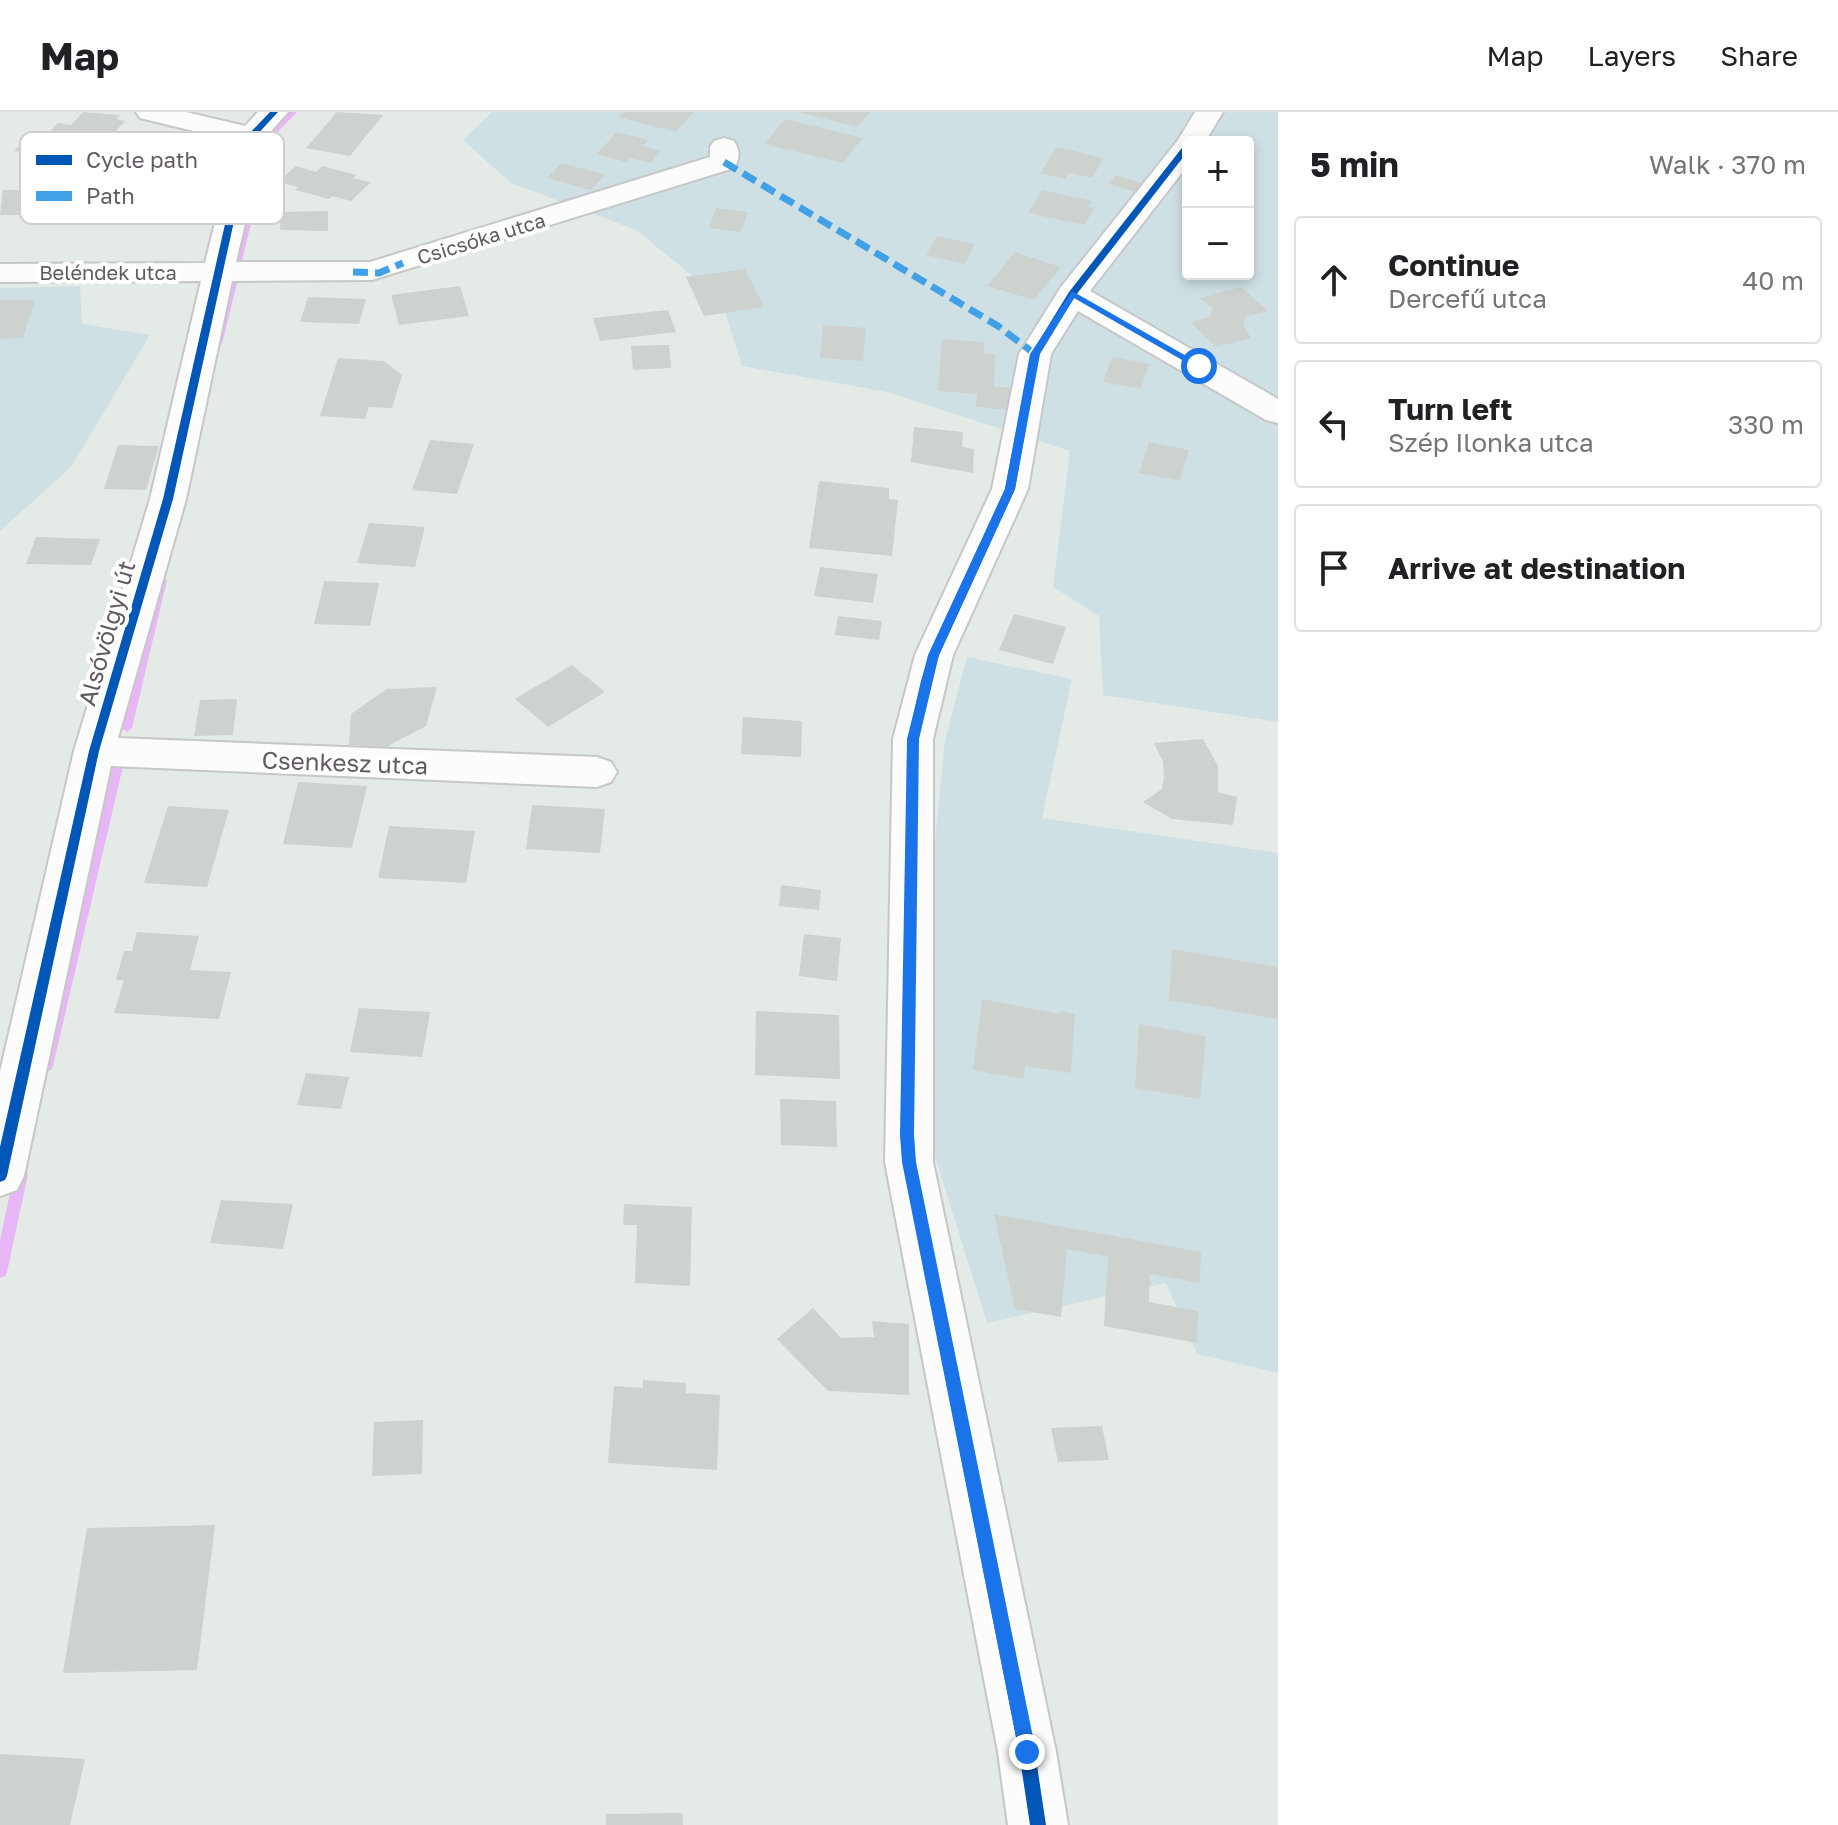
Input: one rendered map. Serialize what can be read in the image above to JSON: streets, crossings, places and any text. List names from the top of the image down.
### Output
{
  "streets": {
    "street": [
      "Csicsóka utca",
      "Beléndek utca",
      "Alsóvölgyi út",
      "Csenkesz utca"
    ]
  },
  "crossings": [
    ["Csicsóka utca", "Beléndek utca"],
    ["Csicsóka utca", "Alsóvölgyi út"],
    ["Beléndek utca", "Alsóvölgyi út"],
    ["Alsóvölgyi út", "Csenkesz utca"]
  ],
  "legend": ["Cycle path", "Path"],
  "page": {
    "header": "Map",
    "nav": ["Map", "Layers", "Share"],
    "heading": ["5 min", "Walk · 370 m"],
    "map_buttons": ["+", "−"],
    "list": [
      ["Continue", "Dercefű utca", "40 m"],
      ["Turn left", "Szép Ilonka utca", "330 m"],
      "Arrive at destination"
    ]
  }
}
